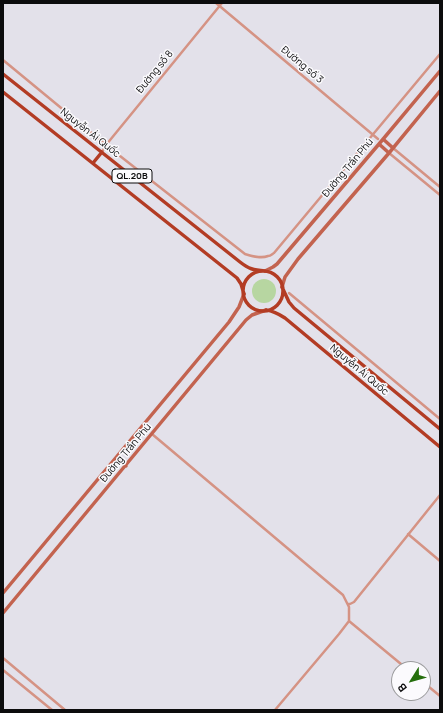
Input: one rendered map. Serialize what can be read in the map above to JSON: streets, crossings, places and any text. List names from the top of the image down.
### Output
{
  "streets": {
    "main road": ["Nguyễn Ái Quốc", "Đường Trần Phú", "QL.20B"],
    "street": ["Đường số 3", "Đường số 8"]
  },
  "crossings": [
    ["Đường số 3", "Đường số 8"],
    ["Đường số 8", "Nguyễn Ái Quốc"],
    ["Nguyễn Ái Quốc", "Đường Trần Phú"],
    ["Nguyễn Ái Quốc", "QL.20B"],
    ["Đường Trần Phú", "QL.20B"]
  ],
  "north": "bottom left"
}
